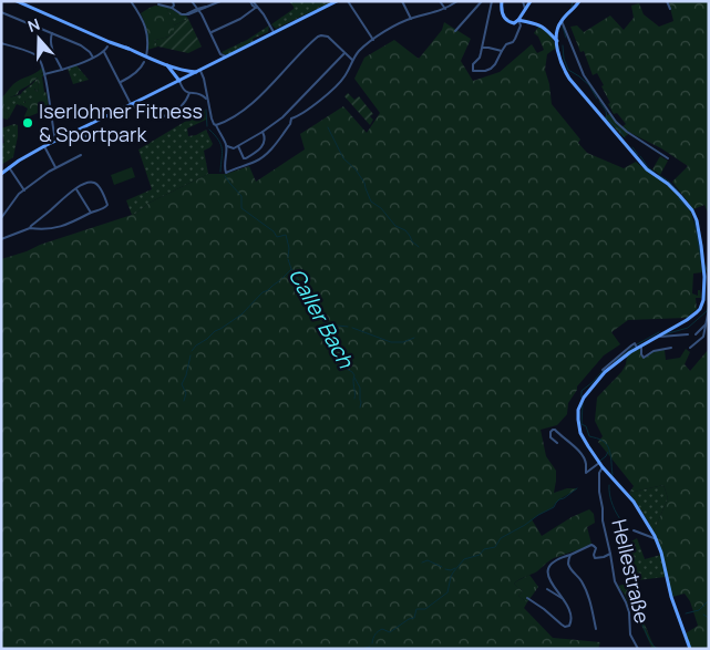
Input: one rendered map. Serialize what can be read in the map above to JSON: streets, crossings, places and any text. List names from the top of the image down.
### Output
{
  "streets": {
    "street": ["Hellestraße"]
  },
  "water": ["Caller Bach"],
  "places": ["Iserlohner Fitness & Sportpark"],
  "north": "top"
}
